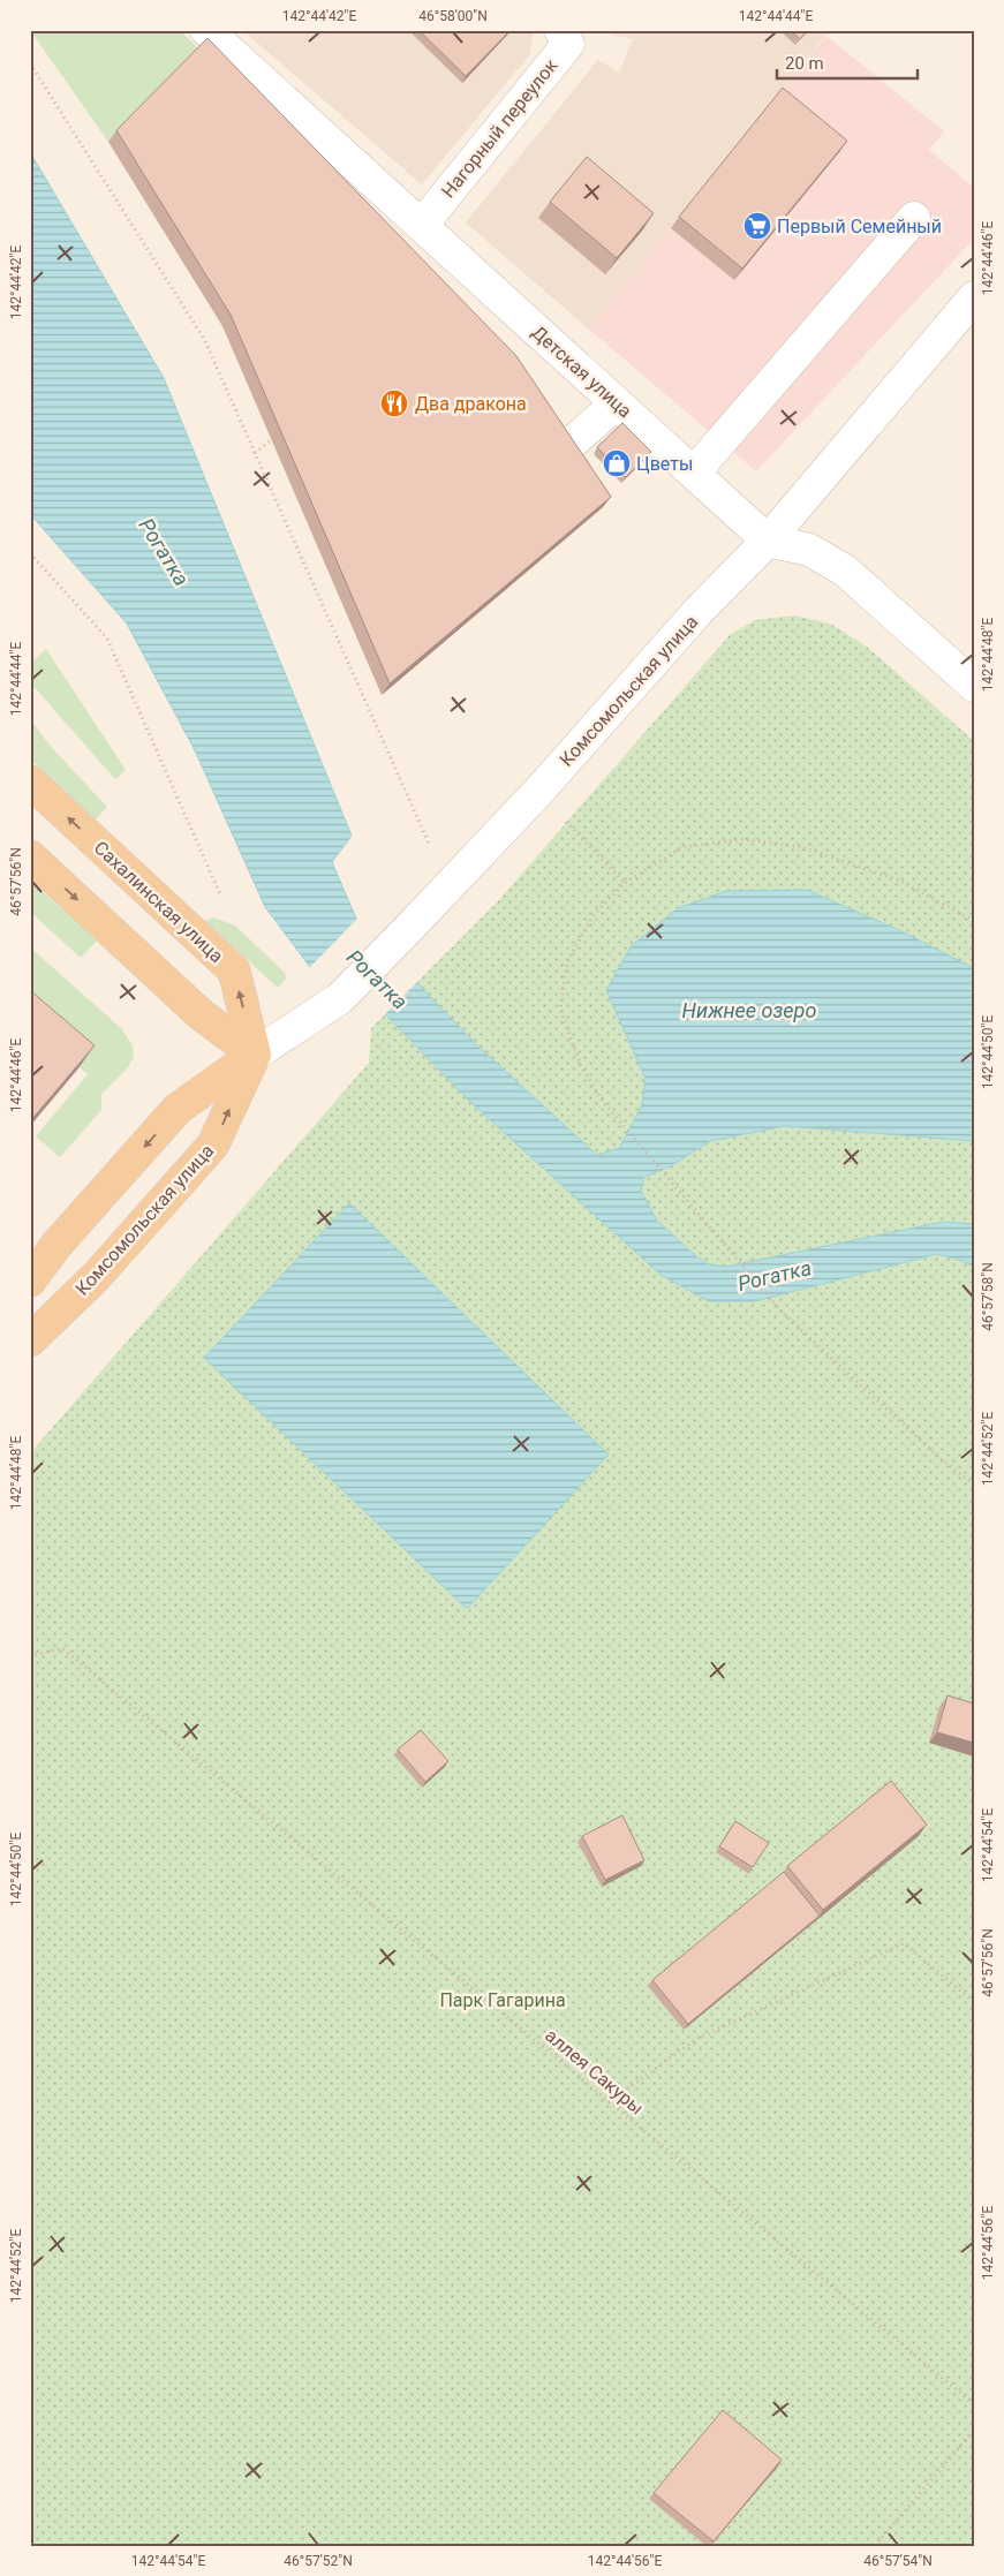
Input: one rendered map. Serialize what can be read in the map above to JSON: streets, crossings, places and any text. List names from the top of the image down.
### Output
{
  "streets": {
    "main road": ["Комсомольская улица", "Сахалинская улица"],
    "street": ["Нагорный переулок", "Детская улица"],
    "path": ["аллея Сакуры"]
  },
  "crossings": [
    ["Нагорный переулок", "Детская улица"],
    ["Детская улица", "Комсомольская улица"],
    ["Комсомольская улица", "Сахалинская улица"]
  ],
  "water": ["Рогатка", "Нижнее озеро"],
  "parks": ["Парк Гагарина"],
  "places": {
    "supermarket": ["Первый Семейный"],
    "restaurant": ["Два дракона"],
    "shop": ["Цветы"]
  },
  "scale_bar": "20 m",
  "coordinates": [
    "142°44'42\"E",
    "46°58'00\"N",
    "142°44'44\"E",
    "142°44'46\"E",
    "142°44'48\"E",
    "46°57'56\"N",
    "142°44'50\"E",
    "46°57'58\"N",
    "142°44'52\"E",
    "142°44'54\"E",
    "142°44'56\"E",
    "46°57'52\"N",
    "46°57'54\"N"
  ]
}
